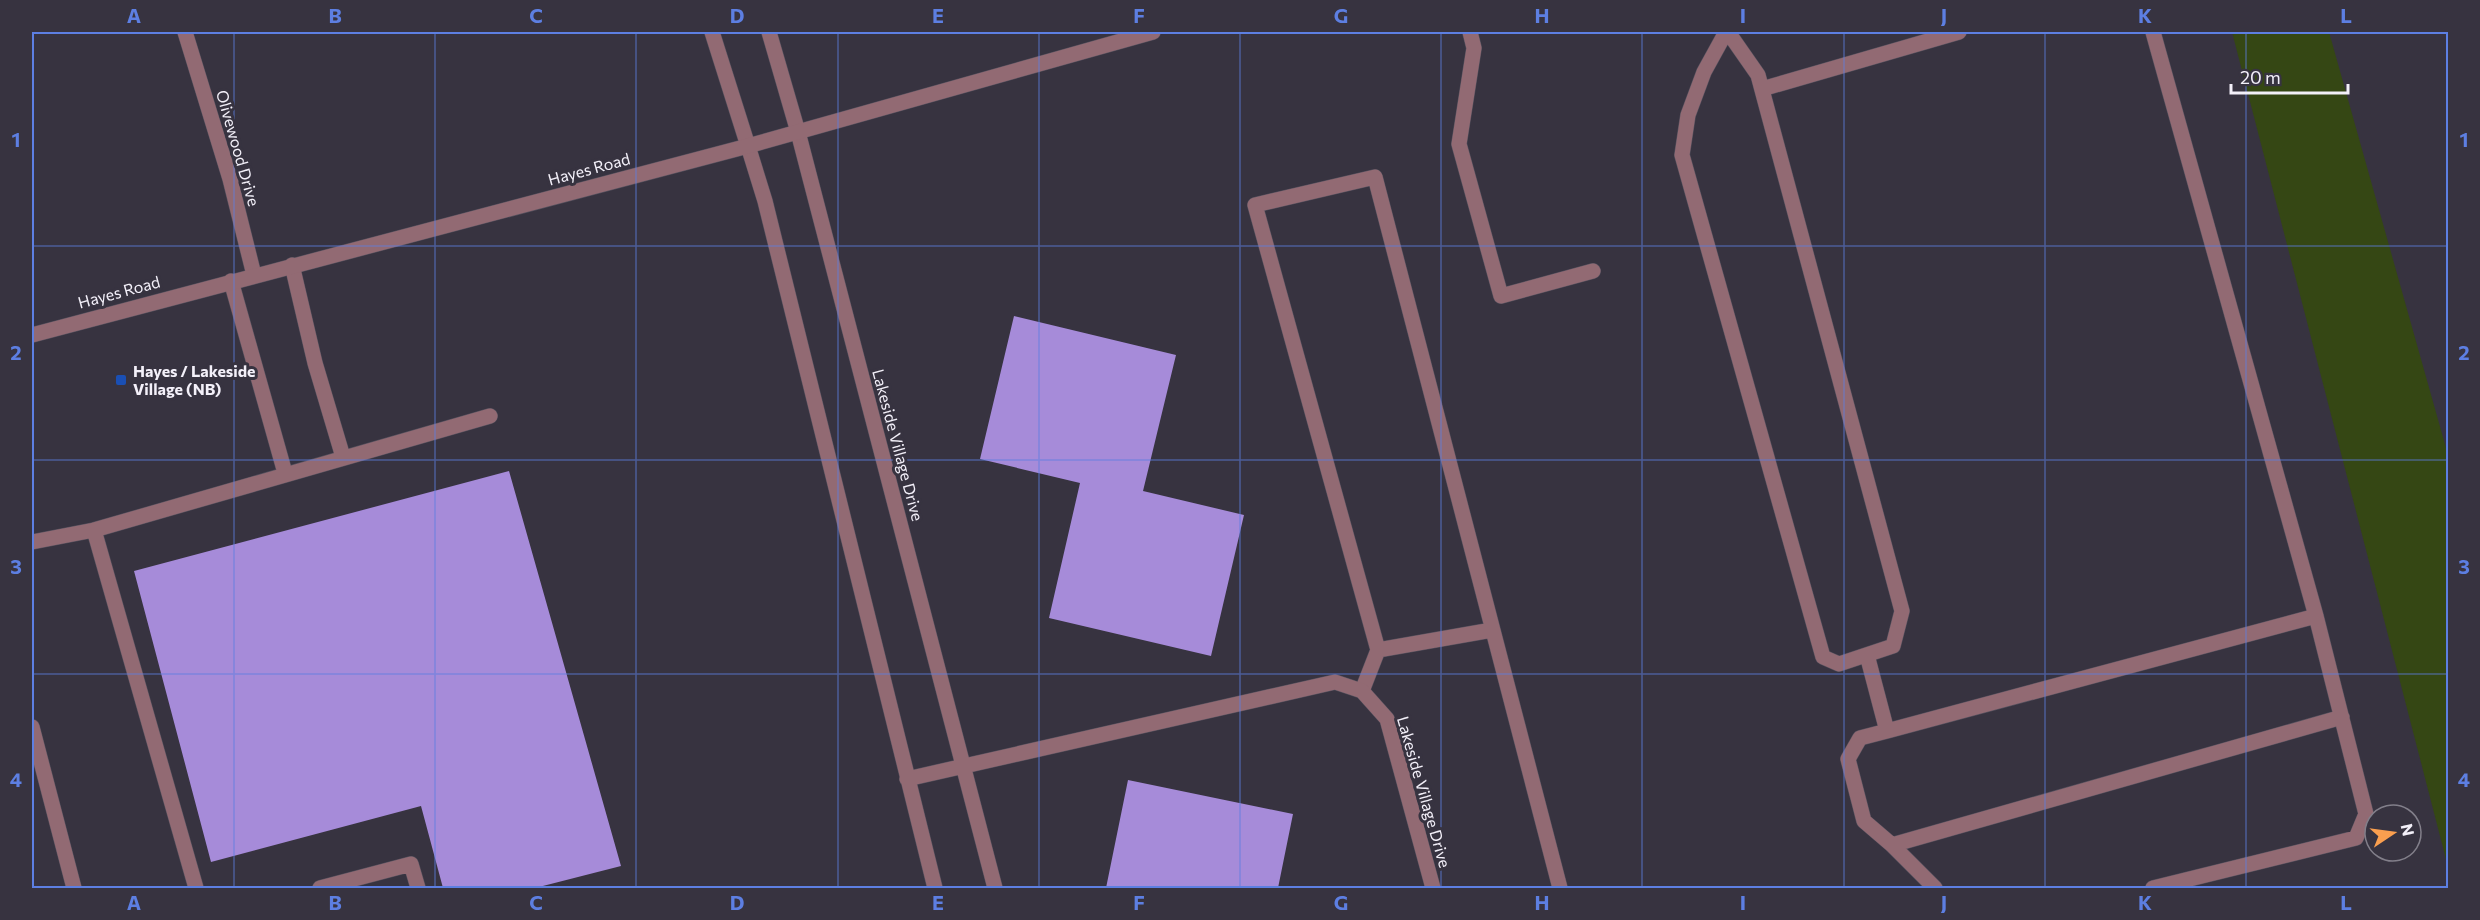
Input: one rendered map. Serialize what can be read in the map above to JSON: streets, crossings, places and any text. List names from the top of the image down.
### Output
{
  "streets": {
    "street": ["Olivewood Drive", "Hayes Road", "Lakeside Village Drive"]
  },
  "crossings": [
    ["Olivewood Drive", "Hayes Road"],
    ["Hayes Road", "Lakeside Village Drive"]
  ],
  "places": {
    "transit": ["Hayes / Lakeside Village (NB)"]
  },
  "scale_bar": "20 m",
  "north": "right",
  "grid": {
    "columns": [
      "A",
      "B",
      "C",
      "D",
      "E",
      "F",
      "G",
      "H",
      "I",
      "J",
      "K",
      "L"
    ],
    "rows": [
      "1",
      "2",
      "3",
      "4"
    ]
  }
}
